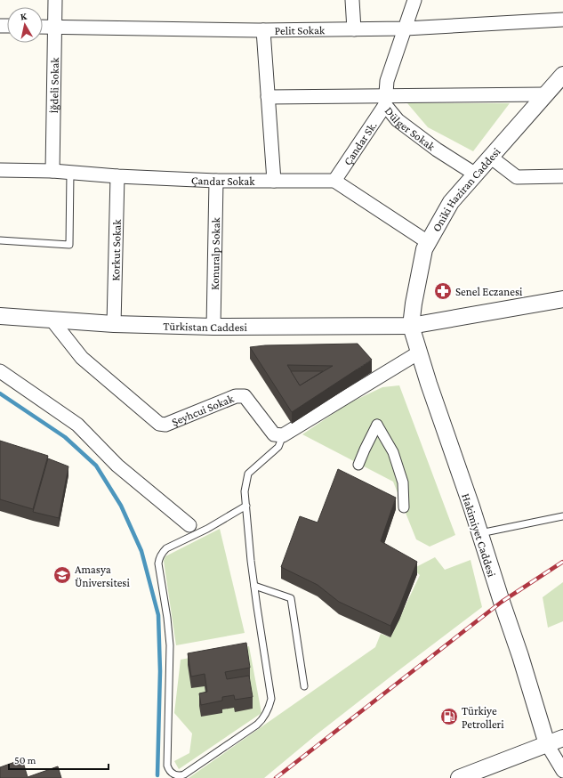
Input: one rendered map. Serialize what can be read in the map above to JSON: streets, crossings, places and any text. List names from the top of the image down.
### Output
{
  "streets": {
    "street": [
      "Pelit Sokak",
      "İğdeli Sokak",
      "Dülger Sokak",
      "Çandar Sk.",
      "Çandar Sokak",
      "Oniki Haziran Caddesi",
      "Korkut Sokak",
      "Konuralp Sokak",
      "Türkistan Caddesi",
      "Şeyhcui Sokak",
      "Hakimiyet Caddesi"
    ]
  },
  "crossings": [
    ["Pelit Sokak", "İğdeli Sokak"],
    ["Pelit Sokak", "Dülger Sokak"],
    ["İğdeli Sokak", "Çandar Sokak"],
    ["Dülger Sokak", "Çandar Sk."],
    ["Dülger Sokak", "Oniki Haziran Caddesi"],
    ["Çandar Sk.", "Çandar Sokak"],
    ["Çandar Sokak", "Korkut Sokak"],
    ["Çandar Sokak", "Konuralp Sokak"],
    ["Oniki Haziran Caddesi", "Türkistan Caddesi"],
    ["Oniki Haziran Caddesi", "Hakimiyet Caddesi"],
    ["Korkut Sokak", "Türkistan Caddesi"],
    ["Konuralp Sokak", "Türkistan Caddesi"],
    ["Türkistan Caddesi", "Şeyhcui Sokak"],
    ["Türkistan Caddesi", "Hakimiyet Caddesi"]
  ],
  "places": {
    "pharmacy": ["Senel Eczanesi"],
    "school or university": ["Amasya Üniversitesi"],
    "fuel station": ["Türkiye Petrolleri"]
  },
  "scale_bar": "50 m",
  "north": "top"
}
